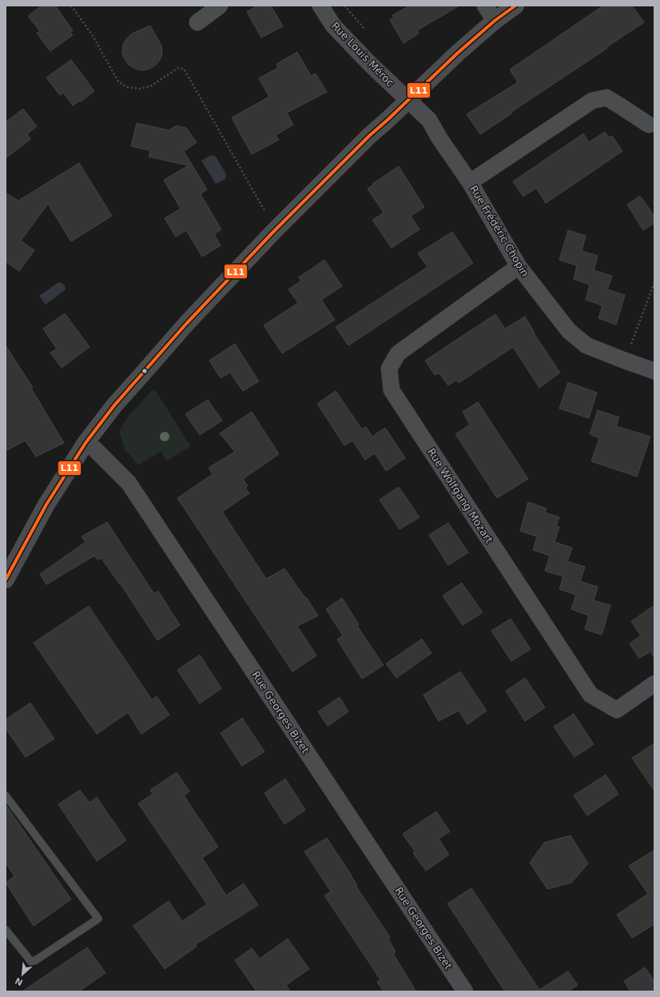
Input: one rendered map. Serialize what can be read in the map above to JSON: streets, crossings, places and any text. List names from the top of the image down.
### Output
{
  "streets": {
    "street": [
      "Rue Louis Méroc",
      "Rue Frédéric Chopin",
      "Rue Wolfgang Mozart",
      "Rue Georges Bizet"
    ]
  },
  "crossings": [
    ["Rue Louis Méroc", "Rue Frédéric Chopin"],
    ["Rue Frédéric Chopin", "Rue Wolfgang Mozart"]
  ],
  "lines": ["transit line L11"],
  "north": "bottom left"
}
